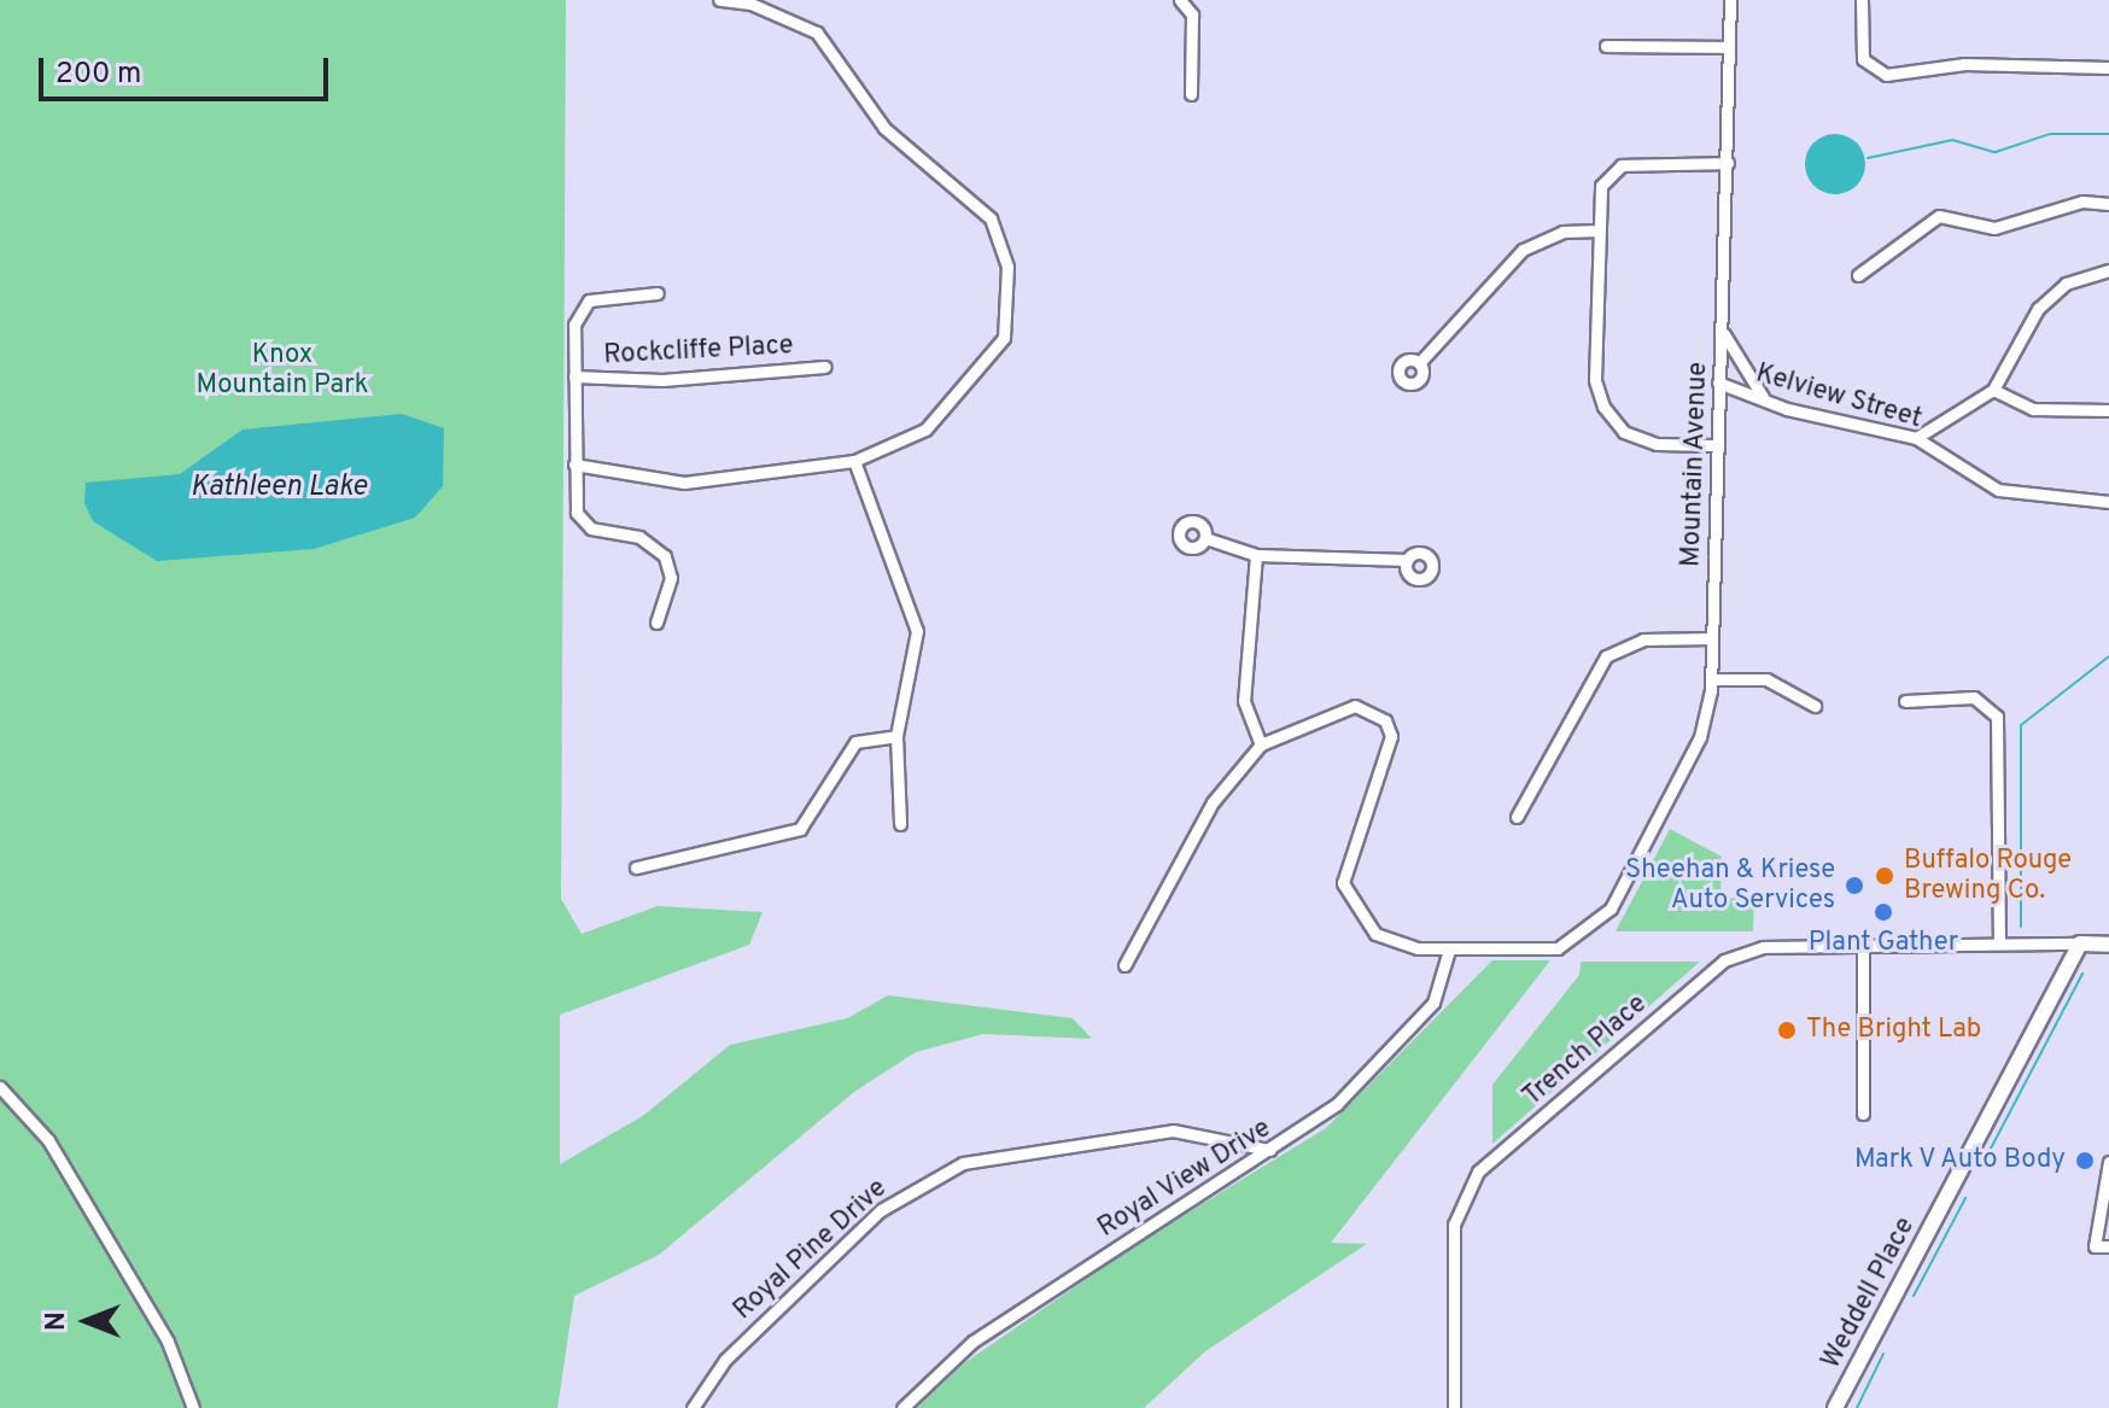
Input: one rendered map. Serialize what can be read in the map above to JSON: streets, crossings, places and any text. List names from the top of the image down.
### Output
{
  "streets": {
    "street": [
      "Rockcliffe Place",
      "Kelview Street",
      "Mountain Avenue",
      "Trench Place",
      "Royal View Drive",
      "Royal Pine Drive",
      "Weddell Place"
    ]
  },
  "crossings": [
    ["Kelview Street", "Mountain Avenue"],
    ["Mountain Avenue", "Royal View Drive"],
    ["Trench Place", "Weddell Place"],
    ["Royal View Drive", "Royal Pine Drive"]
  ],
  "water": ["Kathleen Lake"],
  "parks": ["Knox Mountain Park"],
  "places": [
    "Buffalo Rouge Brewing Co.",
    "Sheehan & Kriese Auto Services",
    "Plant Gather",
    "The Bright Lab",
    "Mark V Auto Body"
  ],
  "scale_bar": "200 m",
  "north": "left"
}
